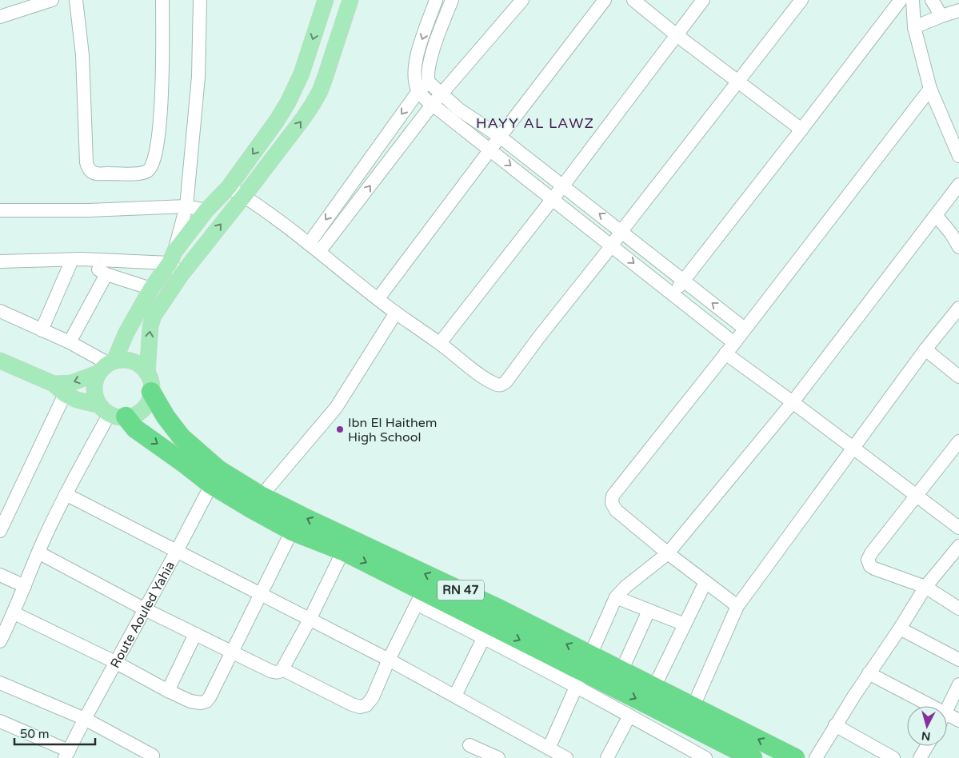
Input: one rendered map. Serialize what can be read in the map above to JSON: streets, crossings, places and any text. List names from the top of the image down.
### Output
{
  "streets": {
    "highway": ["RN 47"],
    "street": ["Route Aouled Yahia"]
  },
  "crossings": [
    ["RN 47", "Route Aouled Yahia"]
  ],
  "districts": ["HAYY AL LAWZ"],
  "places": ["Ibn El Haithem High School"],
  "scale_bar": "50 m",
  "north": "bottom"
}
